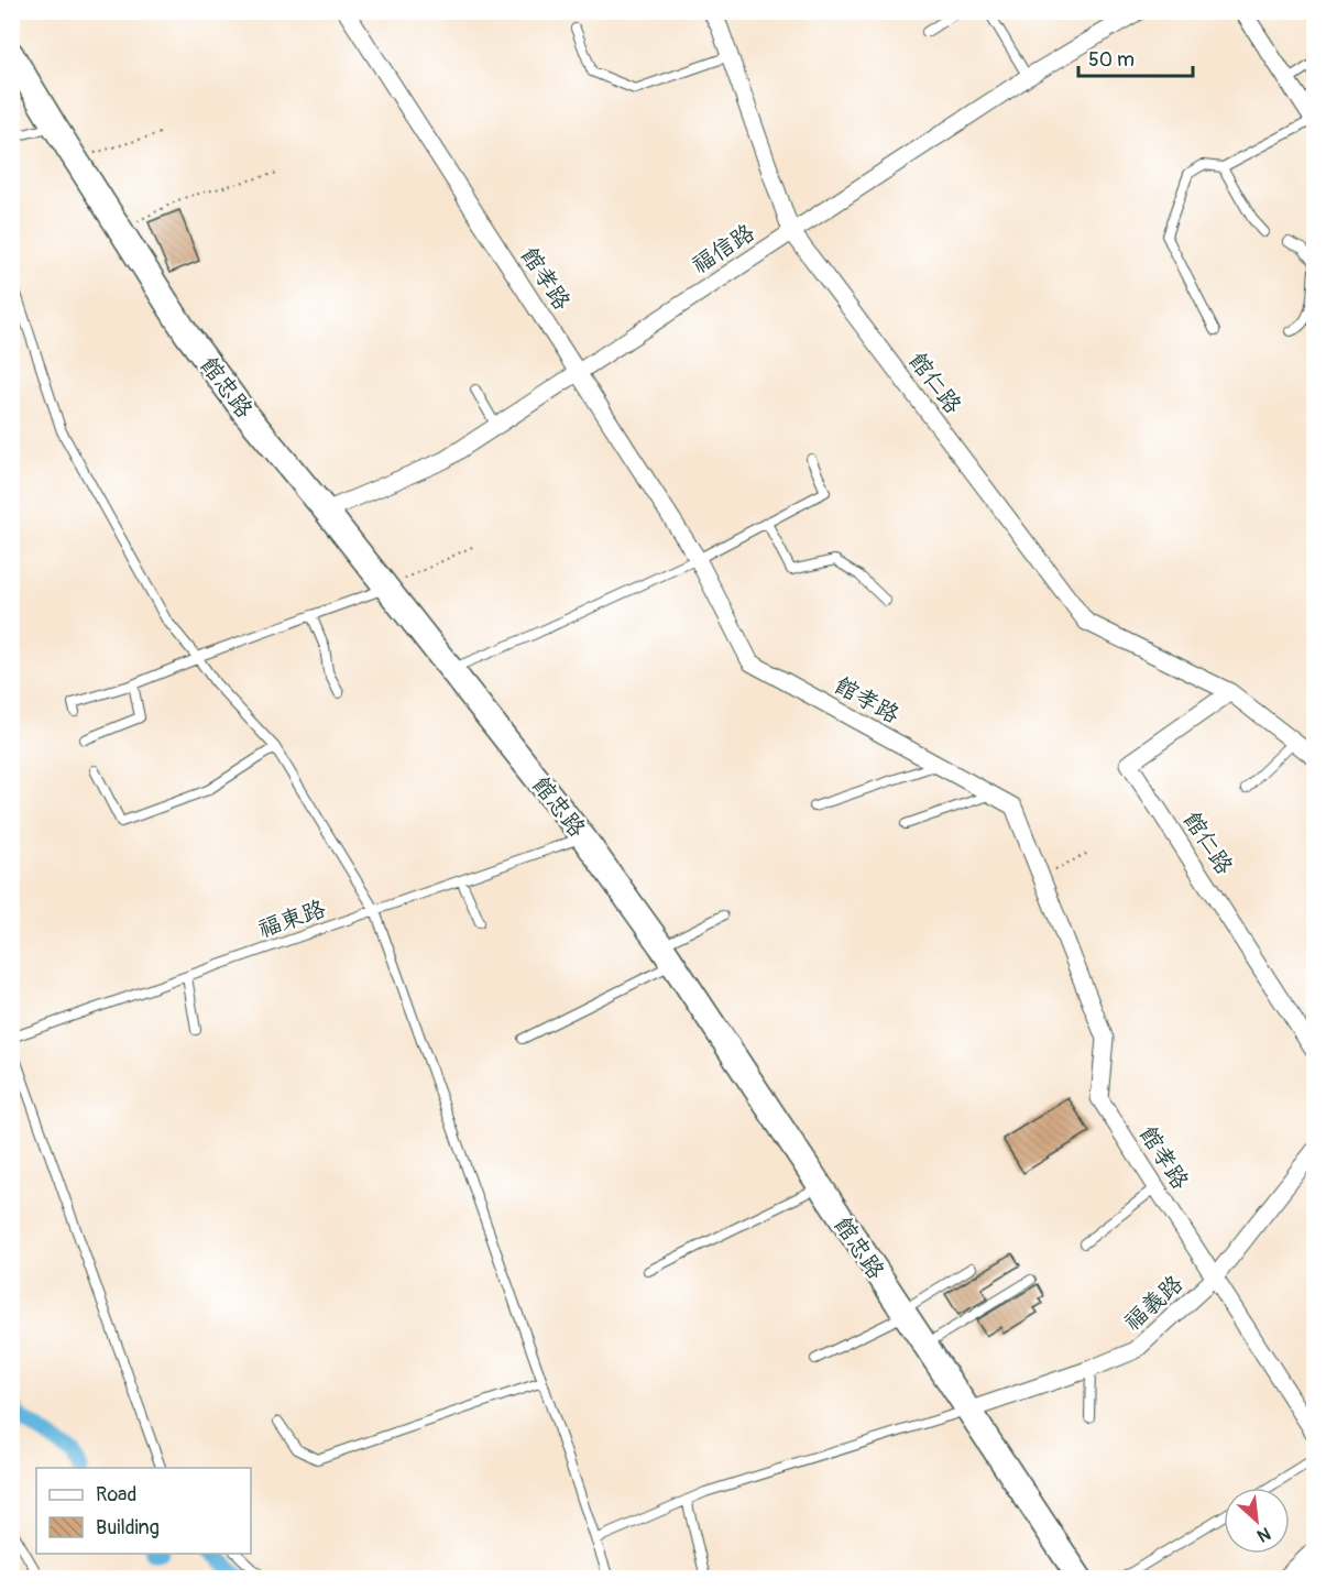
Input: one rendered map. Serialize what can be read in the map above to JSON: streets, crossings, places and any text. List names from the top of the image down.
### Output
{
  "streets": {
    "main road": ["館忠路"],
    "street": [
      "福信路",
      "館孝路",
      "館仁路",
      "福義路"
    ],
    "lane": ["福東路"]
  },
  "crossings": [
    ["福信路", "館孝路"],
    ["福信路", "館仁路"],
    ["福信路", "館忠路"],
    ["館孝路", "福義路"],
    ["館忠路", "福東路"],
    ["館忠路", "福義路"]
  ],
  "legend": ["Road", "Building"],
  "scale_bar": "50 m",
  "north": "bottom right"
}
